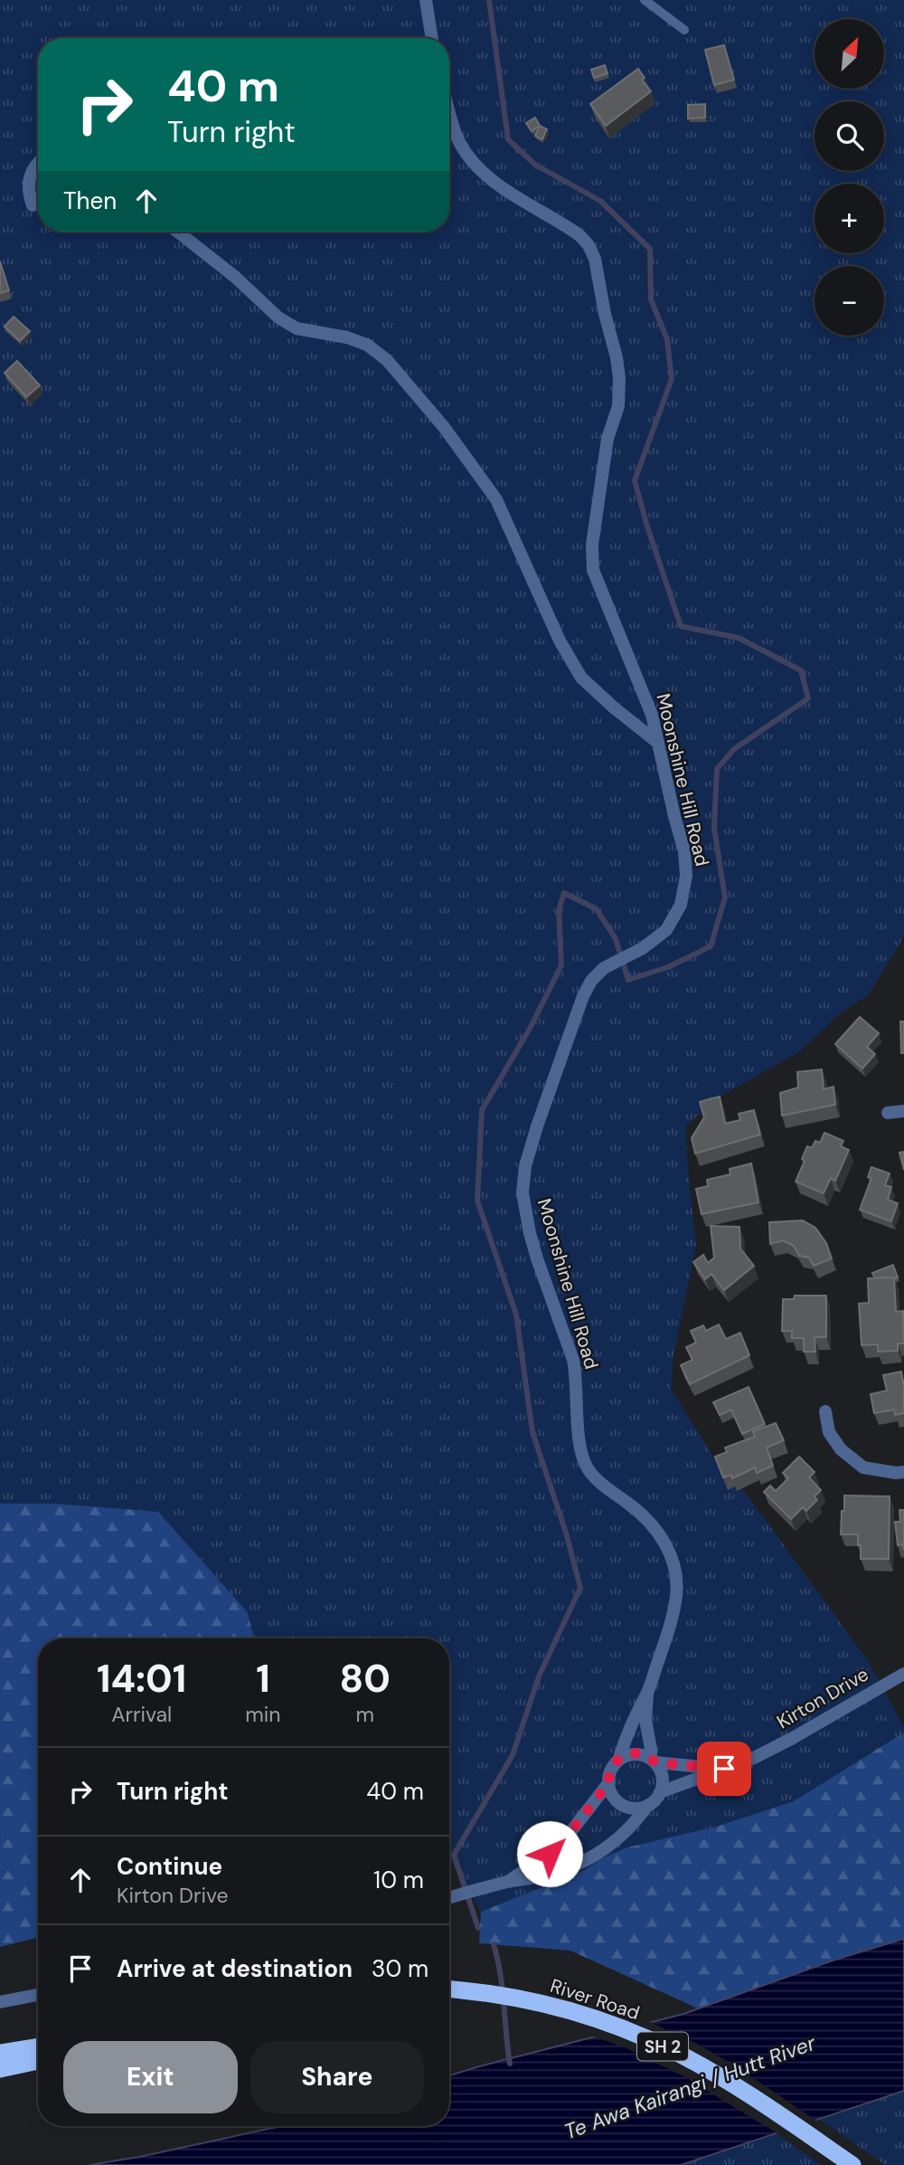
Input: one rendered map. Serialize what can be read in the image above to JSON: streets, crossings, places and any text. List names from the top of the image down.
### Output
{
  "streets": {
    "highway": ["River Road", "SH 2"],
    "street": ["Moonshine Hill Road", "Kirton Drive"]
  },
  "crossings": [
    ["Moonshine Hill Road", "Kirton Drive"]
  ],
  "water": ["Te Awa Kairangi / Hutt River"],
  "north": "top right",
  "page": {
    "map_buttons": ["+", "−"],
    "turn": ["40 m", "Turn right"],
    "then": "Then",
    "eta": [
      "14:01",
      "Arrival",
      "1",
      "min",
      "80",
      "m"
    ],
    "list": [
      {
        "name": "Turn right",
        "value": "40 m"
      },
      {
        "name": "Continue",
        "note": "Kirton Drive",
        "value": "10 m"
      },
      {
        "name": "Arrive at destination",
        "value": "30 m"
      }
    ],
    "buttons": ["Exit", "Share"]
  }
}
